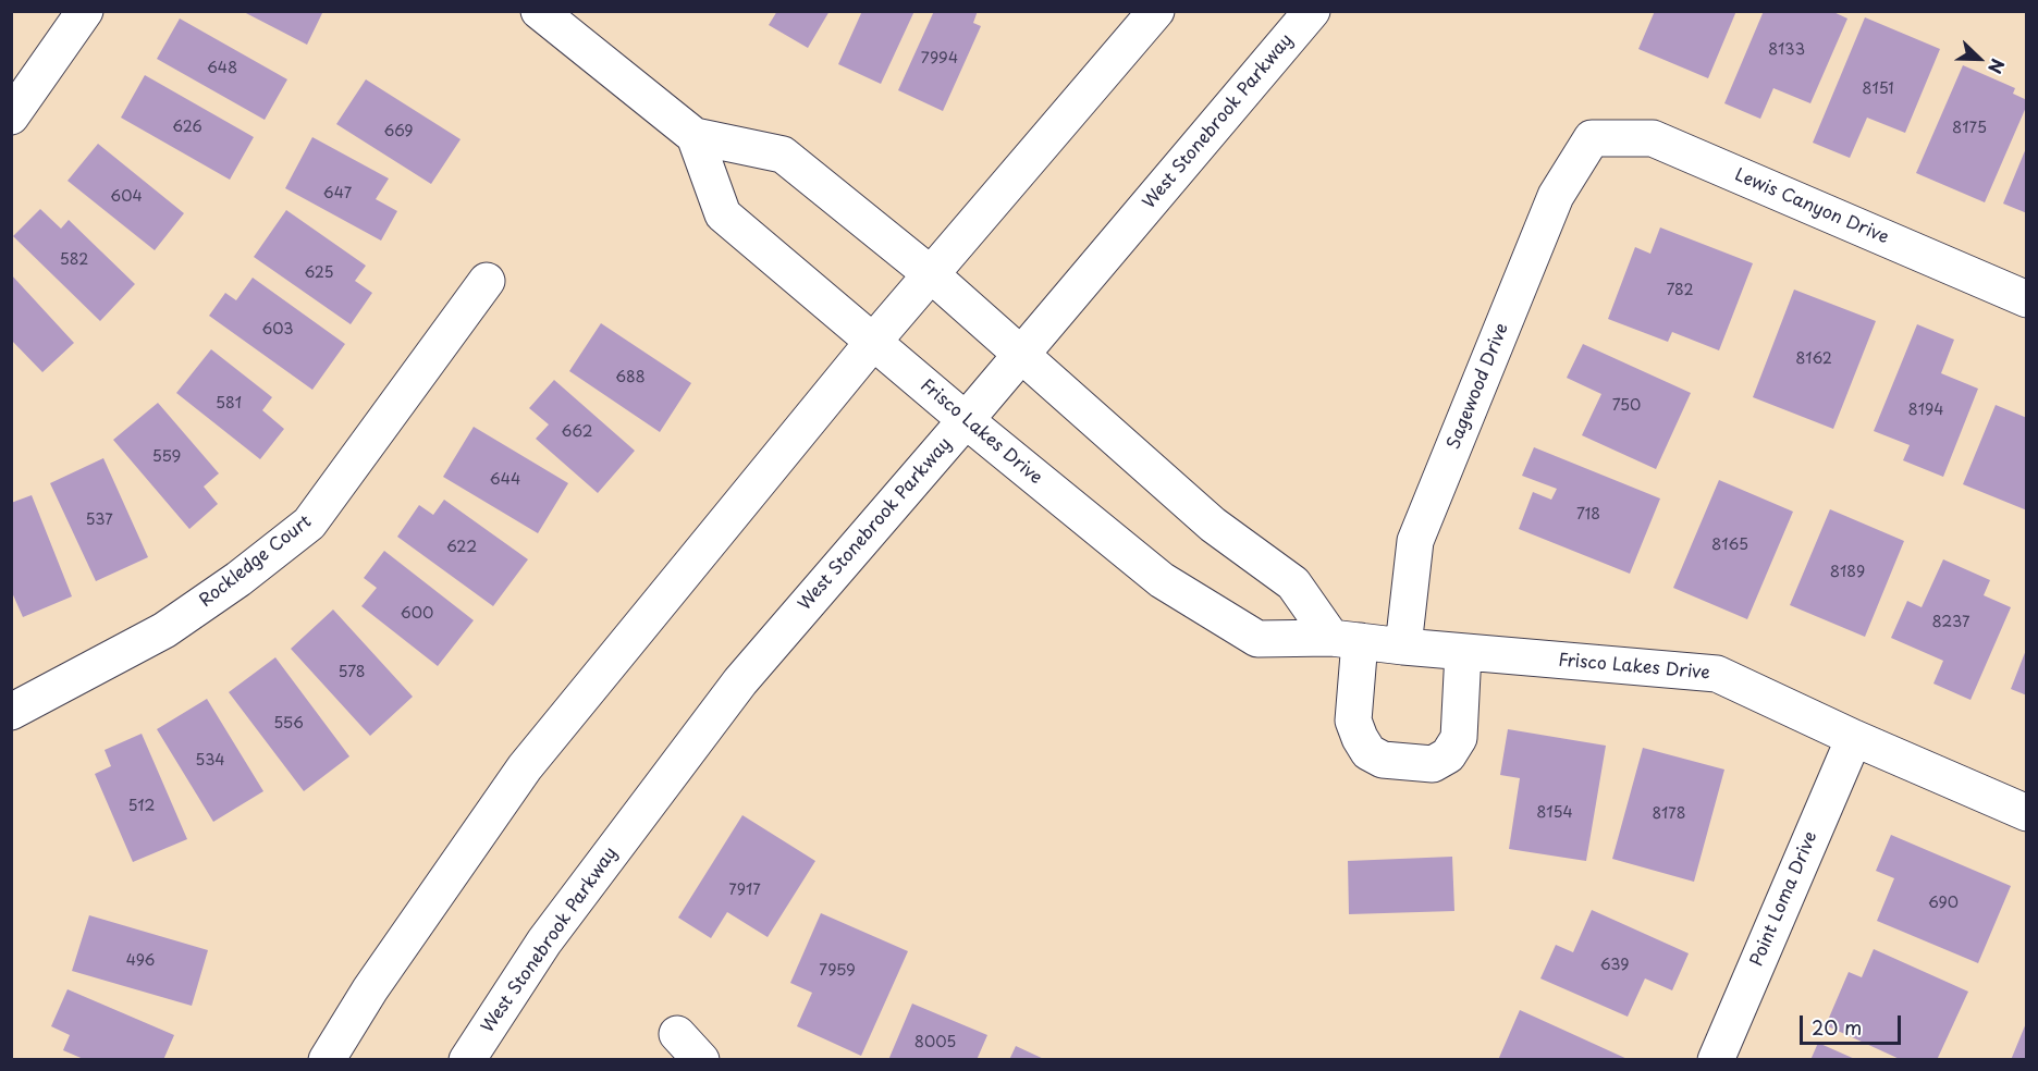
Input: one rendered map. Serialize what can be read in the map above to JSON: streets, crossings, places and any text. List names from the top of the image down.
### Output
{
  "streets": {
    "street": [
      "West Stonebrook Parkway",
      "Lewis Canyon Drive",
      "Sagewood Drive",
      "Frisco Lakes Drive",
      "Rockledge Court",
      "Point Loma Drive"
    ]
  },
  "crossings": [
    ["West Stonebrook Parkway", "Frisco Lakes Drive"],
    ["Lewis Canyon Drive", "Sagewood Drive"],
    ["Sagewood Drive", "Frisco Lakes Drive"],
    ["Frisco Lakes Drive", "Point Loma Drive"]
  ],
  "house_numbers": [
    "8133",
    "7994",
    "648",
    "8151",
    "626",
    "8175",
    "669",
    "647",
    "604",
    "582",
    "625",
    "782",
    "603",
    "8162",
    "688",
    "581",
    "750",
    "8194",
    "662",
    "559",
    "644",
    "718",
    "537",
    "8165",
    "622",
    "8189",
    "600",
    "8237",
    "578",
    "556",
    "534",
    "512",
    "8154",
    "8178",
    "7917",
    "690",
    "496",
    "639",
    "7959",
    "8005"
  ],
  "scale_bar": "20 m",
  "north": "bottom right"
}
